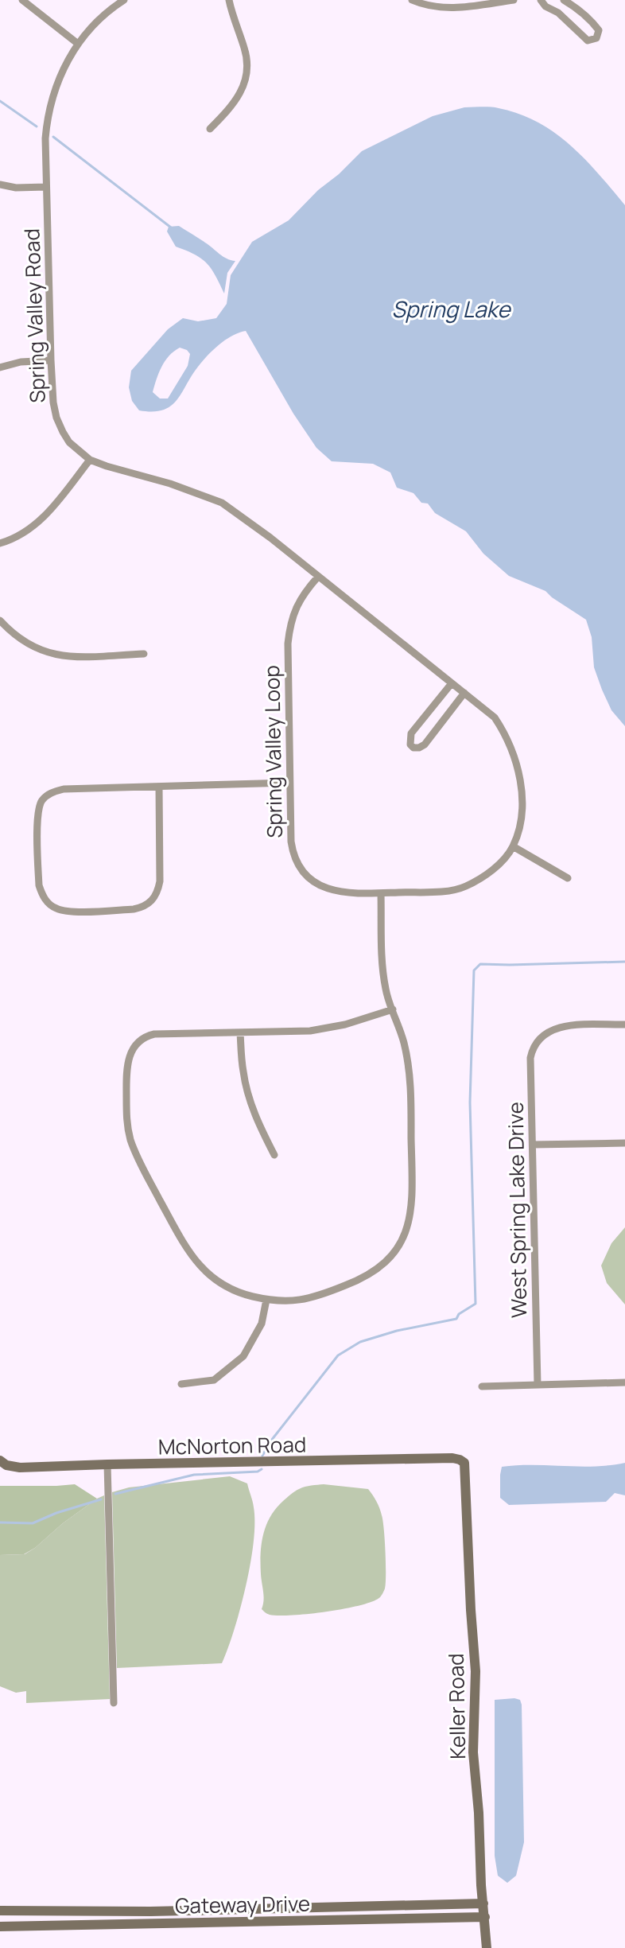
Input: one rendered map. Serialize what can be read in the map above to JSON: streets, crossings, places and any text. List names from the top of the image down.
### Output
{
  "streets": {
    "street": [
      "Spring Valley Road",
      "Spring Valley Loop",
      "West Spring Lake Drive",
      "McNorton Road",
      "Keller Road",
      "Gateway Drive"
    ]
  },
  "crossings": [
    ["Spring Valley Road", "Spring Valley Loop"],
    ["McNorton Road", "Keller Road"],
    ["Keller Road", "Gateway Drive"]
  ],
  "water": ["Spring Lake"]
}
